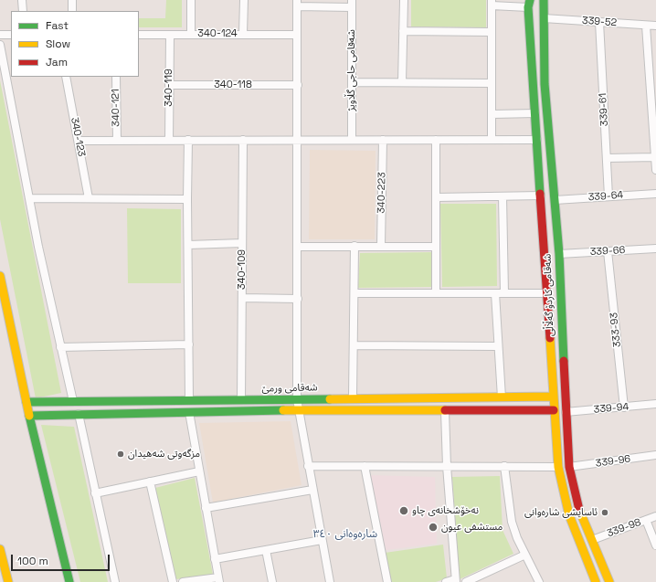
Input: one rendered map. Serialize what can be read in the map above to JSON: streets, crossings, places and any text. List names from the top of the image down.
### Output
{
  "streets": {
    "main road": ["شەقامی کاردۆ گەڵاڵی", "شەقامی ورمێ"],
    "street": [
      "339-52",
      "340-124",
      "شەقامی حاجی گڵاویژ",
      "340-118",
      "340-119",
      "340-121",
      "339-61",
      "340-123",
      "340-223",
      "339-64",
      "339-66",
      "340-109",
      "333-93",
      "339-94",
      "339-96",
      "339-98"
    ]
  },
  "crossings": [
    ["339-52", "339-61"],
    ["339-52", "شەقامی کاردۆ گەڵاڵی"],
    ["340-124", "340-119"],
    ["340-118", "340-119"],
    ["339-61", "339-64"],
    ["339-64", "شەقامی کاردۆ گەڵاڵی"],
    ["339-66", "شەقامی کاردۆ گەڵاڵی"],
    ["339-66", "333-93"],
    ["340-109", "شەقامی ورمێ"],
    ["شەقامی کاردۆ گەڵاڵی", "شەقامی ورمێ"],
    ["شەقامی کاردۆ گەڵاڵی", "339-94"],
    ["شەقامی کاردۆ گەڵاڵی", "339-96"],
    ["شەقامی کاردۆ گەڵاڵی", "339-98"],
    ["333-93", "339-94"]
  ],
  "districts": ["شارەوەانی ٣٤٠"],
  "places": [
    "مزگەوتی شەهیدان",
    "نەخۆشخانەی چاو",
    "ئاسایشی شارەوانی",
    "مستشفى عيون"
  ],
  "legend": ["Fast", "Slow", "Jam"],
  "scale_bar": "100 m"
}
